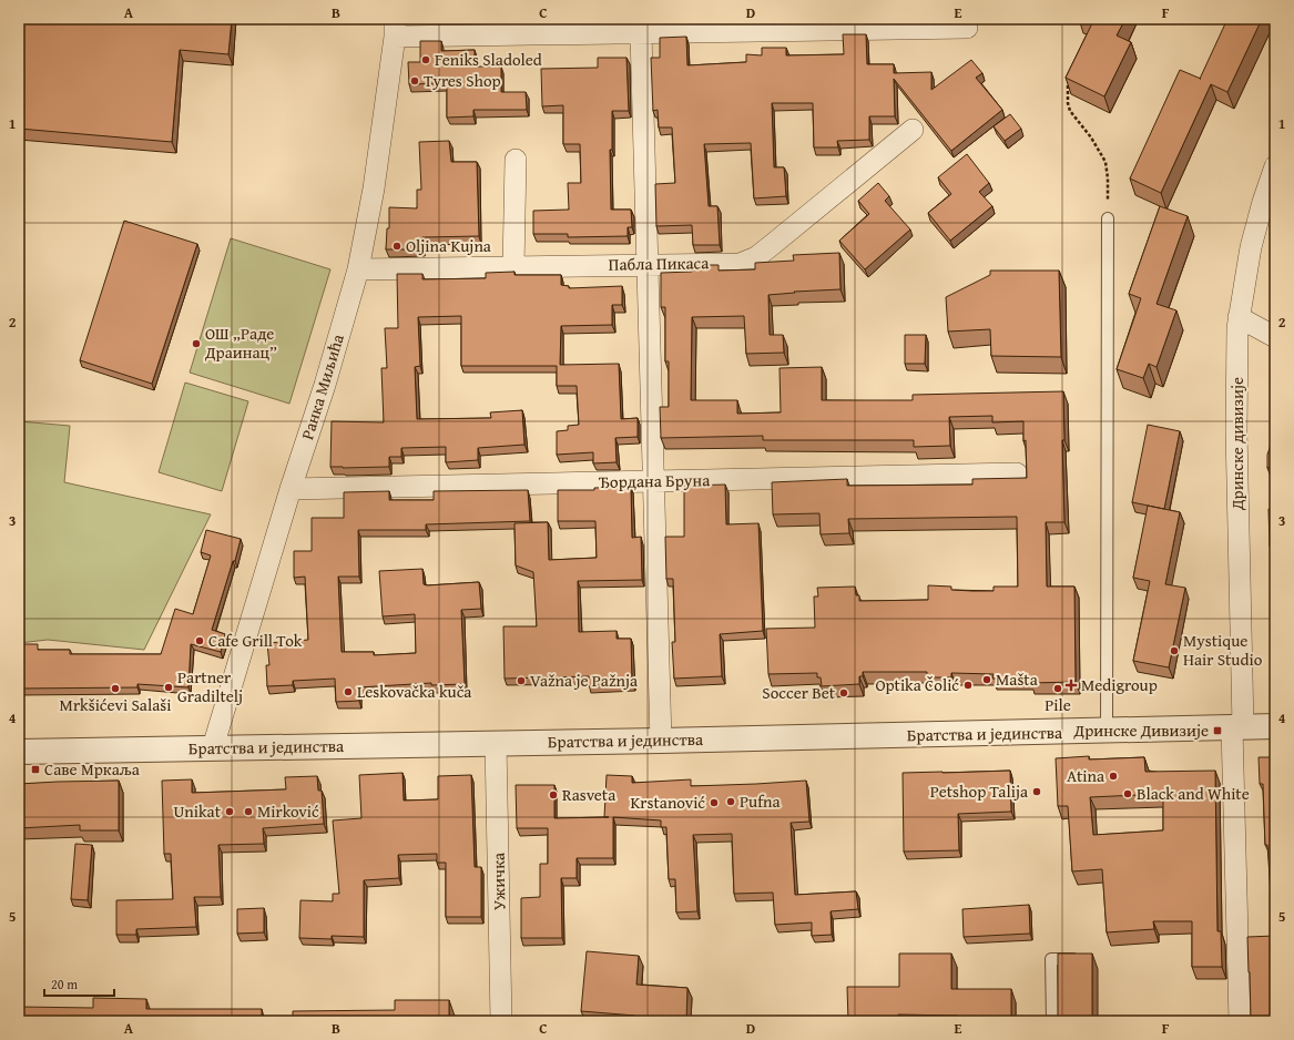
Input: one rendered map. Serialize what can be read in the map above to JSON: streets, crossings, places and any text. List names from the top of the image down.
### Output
{
  "streets": {
    "street": [
      "Пабла Пикаса",
      "Ранка Миљића",
      "Дринске дивизије",
      "Ђордана Бруна",
      "Братства и јединства",
      "Ужичка"
    ]
  },
  "crossings": [
    ["Пабла Пикаса", "Ранка Миљића"],
    ["Ранка Миљића", "Ђордана Бруна"],
    ["Ранка Миљића", "Братства и јединства"],
    ["Дринске дивизије", "Братства и јединства"],
    ["Братства и јединства", "Ужичка"]
  ],
  "places": {
    "other": [
      "Feniks Sladoled",
      "Tyres Shop",
      "Oljina Kujna",
      "ОШ „Раде Драинац”",
      "Cafe Grill Tok",
      "Mystique Hair Studio",
      "Mašta",
      "Važna je Pažnja",
      "Optika Čolić",
      "Partner Gradiltelj",
      "Mrkšićevi Salaši",
      "Pile",
      "Leskovačka kuča",
      "Soccer Bet",
      "Atina",
      "Petshop Talija",
      "Black and White",
      "Rasveta",
      "Pufna",
      "Krstanović",
      "Unikat",
      "Mirković"
    ],
    "health": ["Medigroup"],
    "transit": ["Дринске Дивизије", "Саве Мркаља"]
  },
  "scale_bar": "20 m",
  "grid": {
    "columns": [
      "A",
      "B",
      "C",
      "D",
      "E",
      "F"
    ],
    "rows": [
      "1",
      "2",
      "3",
      "4",
      "5"
    ]
  }
}
